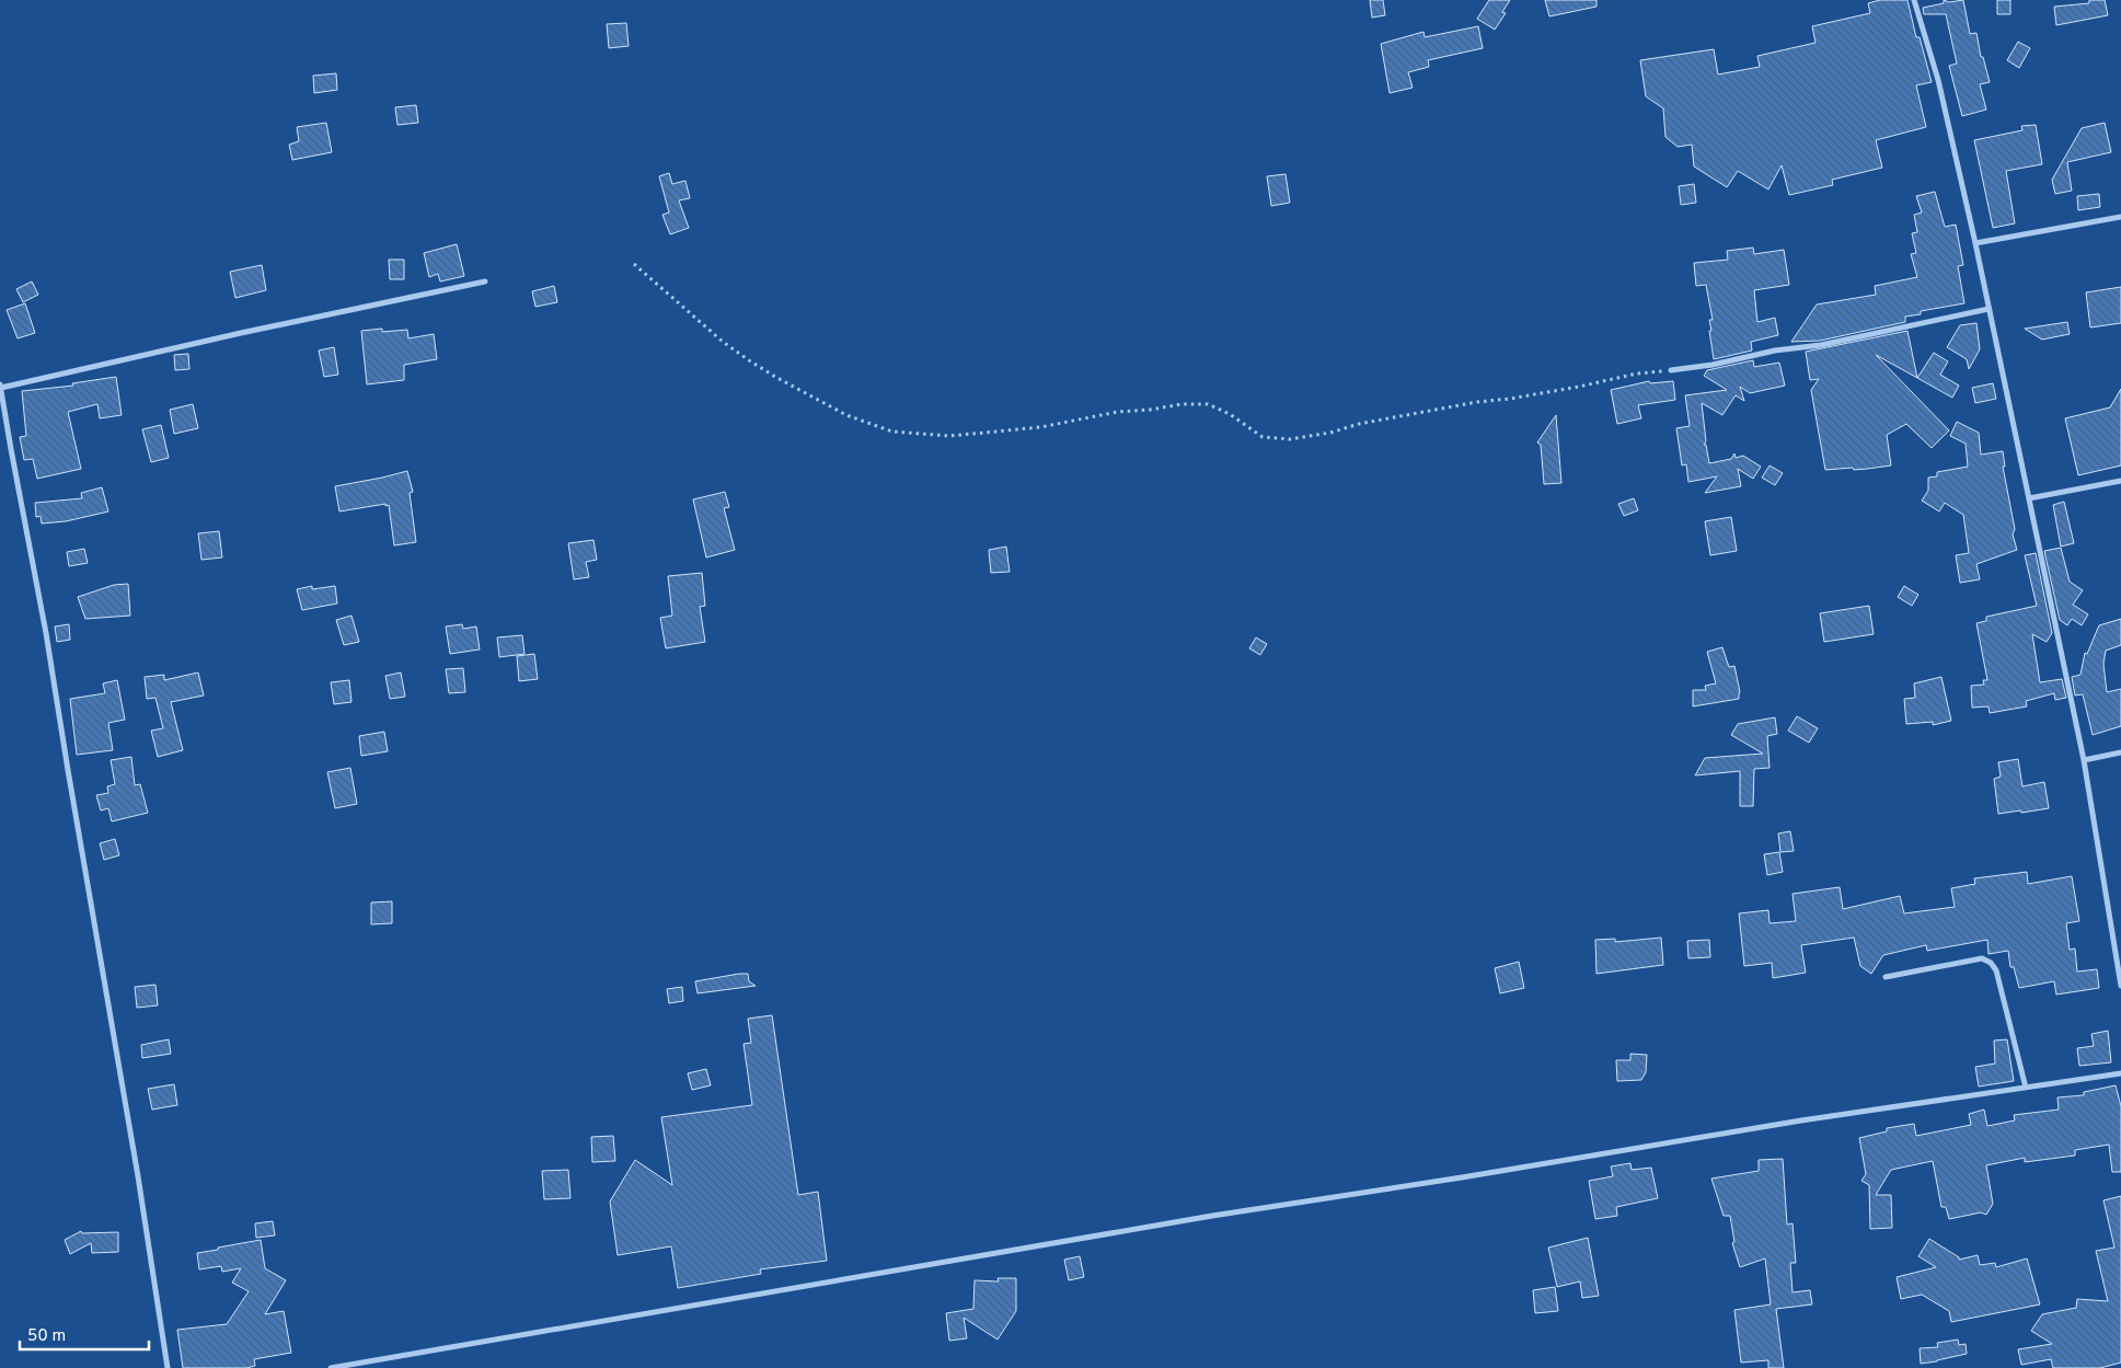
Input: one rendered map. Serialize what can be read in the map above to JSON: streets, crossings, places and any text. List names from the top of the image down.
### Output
{
  "scale_bar": "50 m"
}
